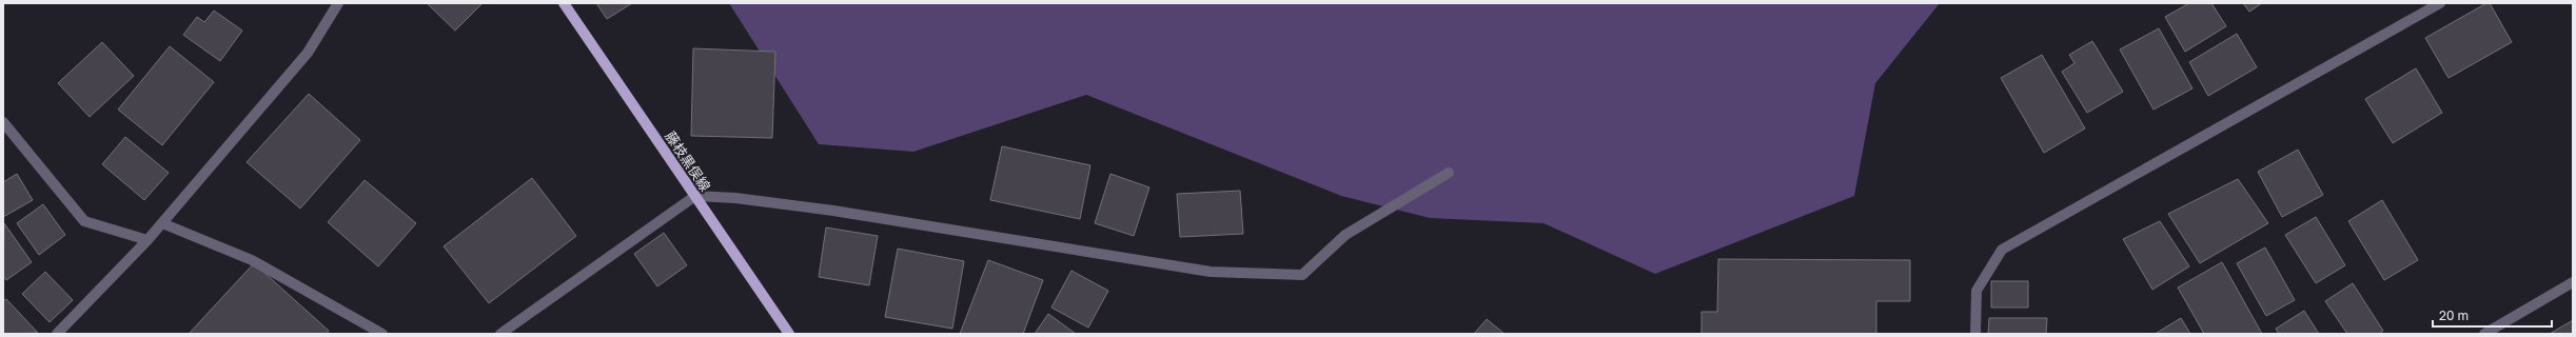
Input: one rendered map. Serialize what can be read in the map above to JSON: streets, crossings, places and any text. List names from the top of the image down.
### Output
{
  "streets": {
    "main road": ["藤枝黒俣線"]
  },
  "scale_bar": "20 m"
}
